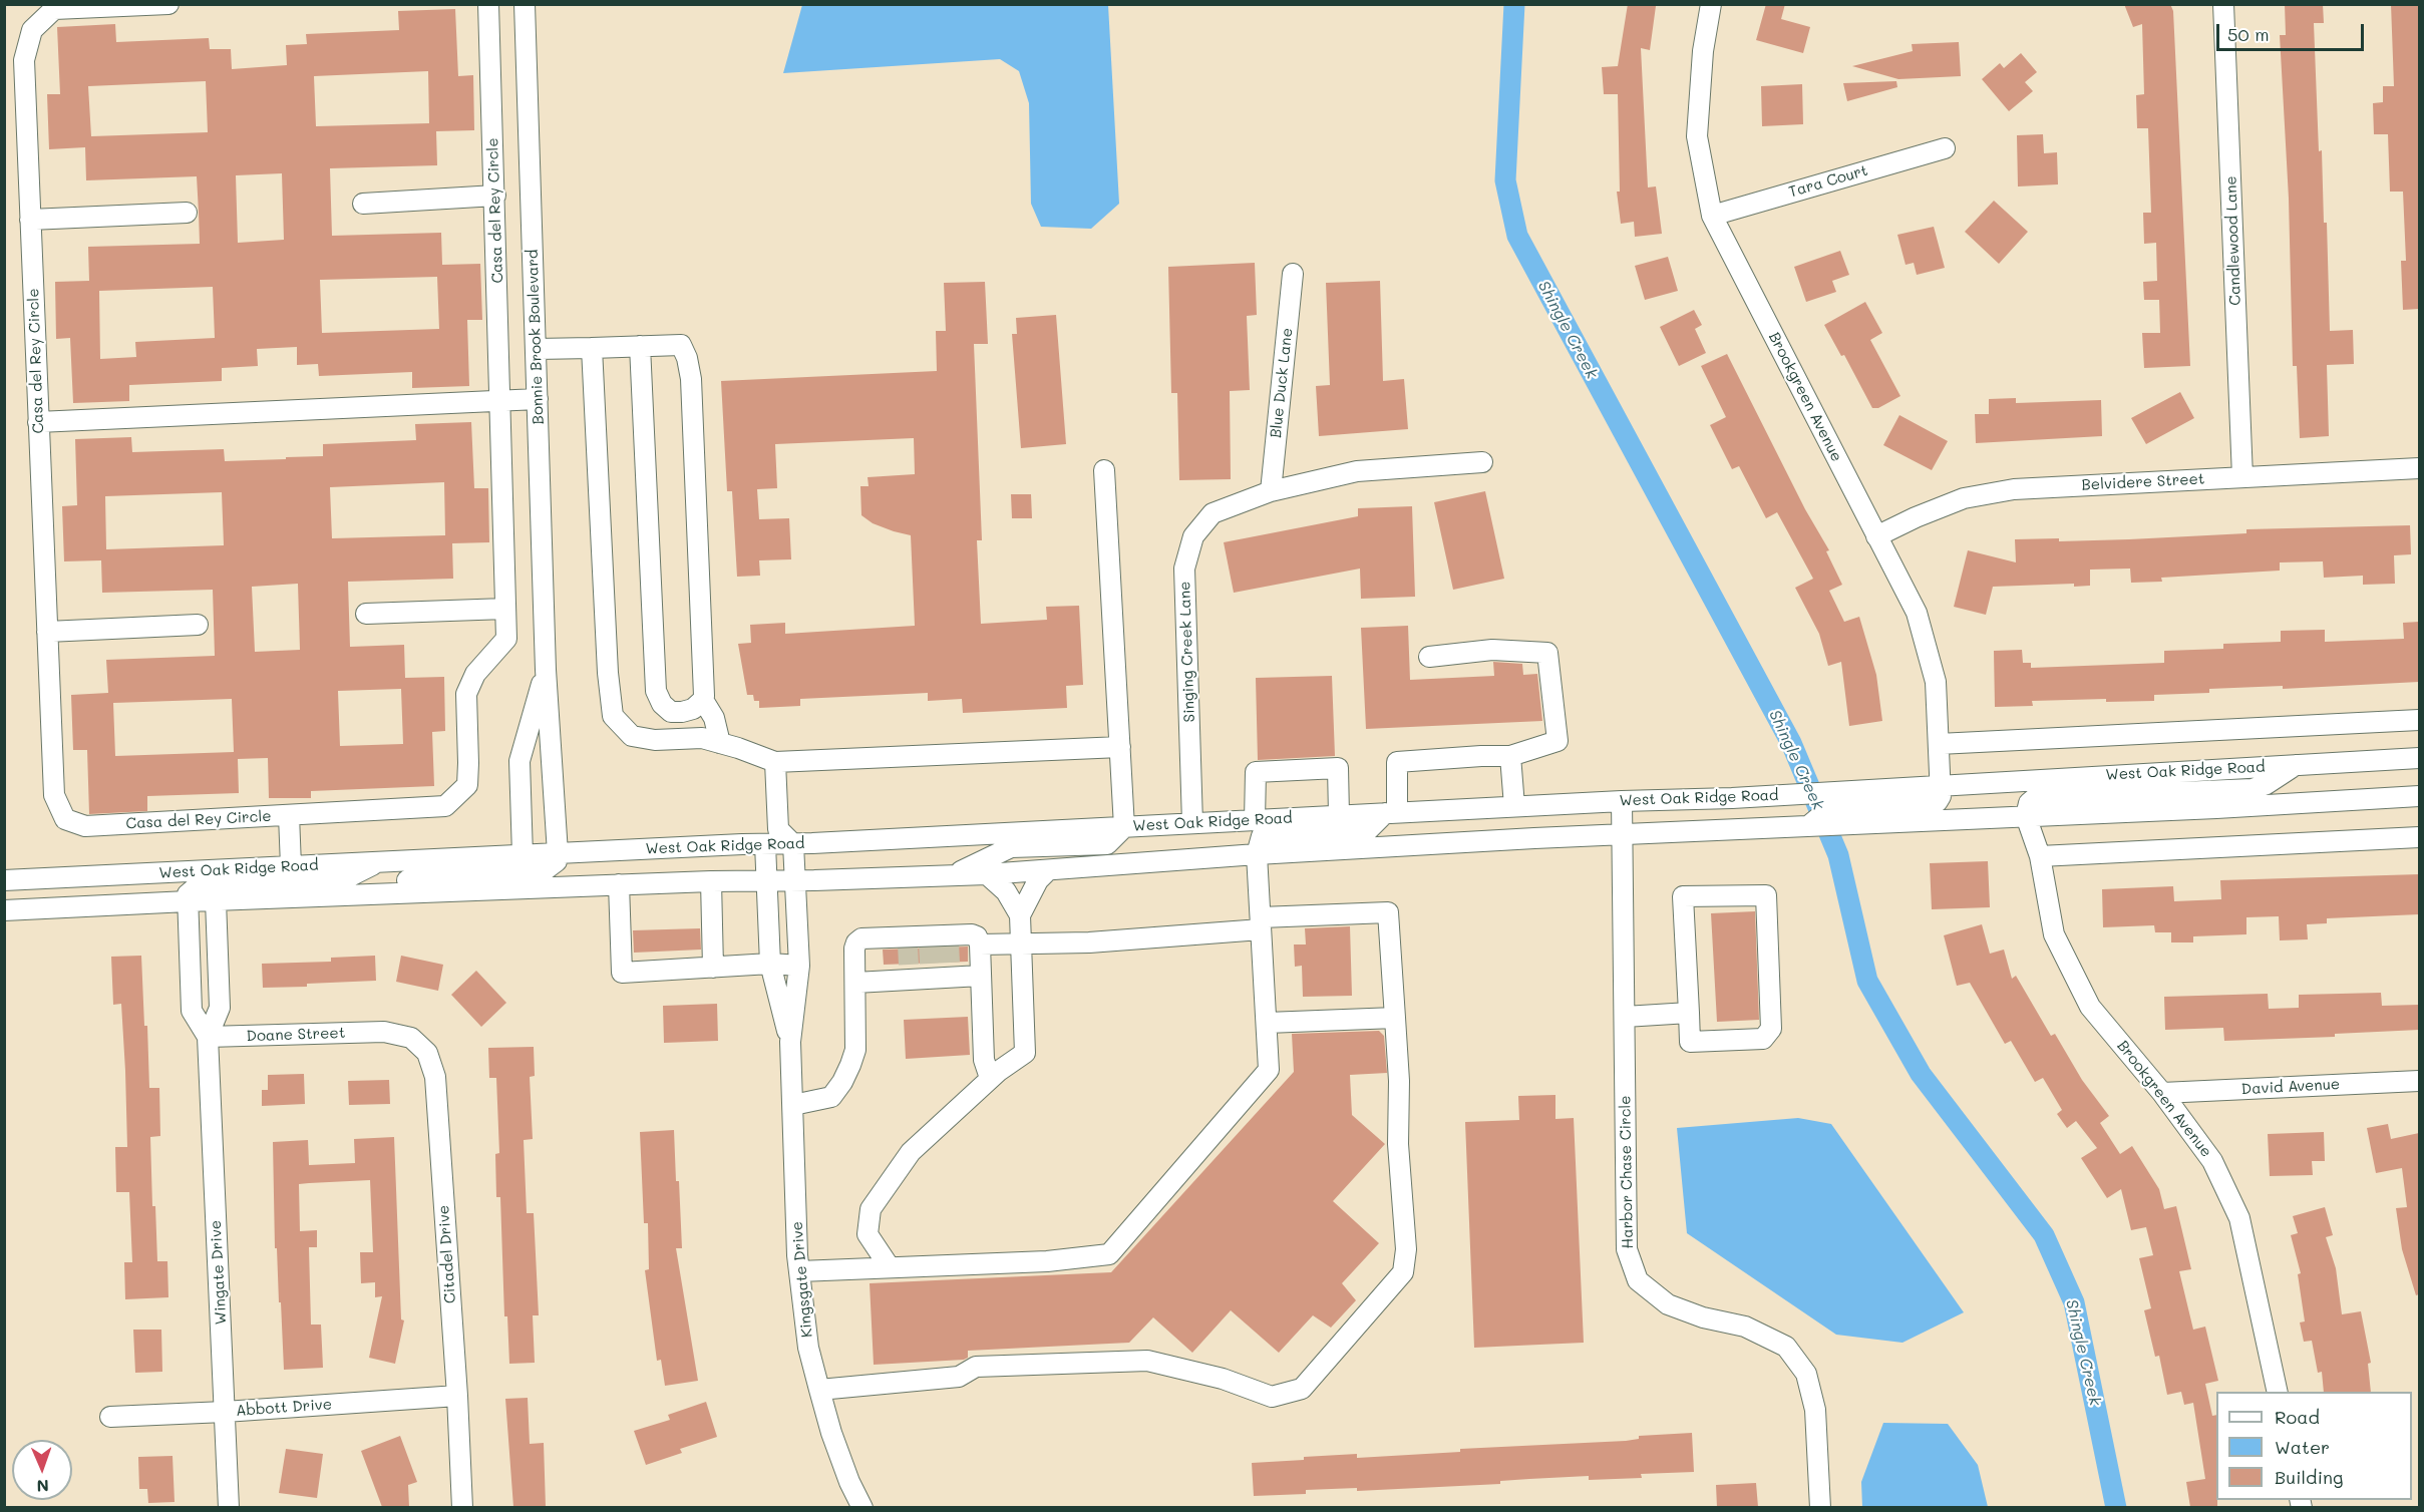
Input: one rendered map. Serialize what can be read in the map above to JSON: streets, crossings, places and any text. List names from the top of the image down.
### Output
{
  "streets": {
    "street": [
      "Tara Court",
      "Casa del Rey Circle",
      "Candlewood Lane",
      "Bonnie Brook Boulevard",
      "Blue Duck Lane",
      "Brookgreen Avenue",
      "Belvidere Street",
      "Singing Creek Lane",
      "West Oak Ridge Road",
      "Doane Street",
      "David Avenue",
      "Harbor Chase Circle",
      "Citadel Drive",
      "Wingate Drive",
      "Kingsgate Drive",
      "Abbott Drive"
    ]
  },
  "crossings": [
    ["Tara Court", "Brookgreen Avenue"],
    ["Candlewood Lane", "Belvidere Street"],
    ["Bonnie Brook Boulevard", "West Oak Ridge Road"],
    ["Blue Duck Lane", "Singing Creek Lane"],
    ["Brookgreen Avenue", "Belvidere Street"],
    ["Brookgreen Avenue", "West Oak Ridge Road"],
    ["Brookgreen Avenue", "David Avenue"],
    ["Singing Creek Lane", "West Oak Ridge Road"],
    ["West Oak Ridge Road", "Harbor Chase Circle"],
    ["West Oak Ridge Road", "Wingate Drive"],
    ["West Oak Ridge Road", "Kingsgate Drive"],
    ["Doane Street", "Citadel Drive"],
    ["Doane Street", "Wingate Drive"],
    ["Citadel Drive", "Abbott Drive"],
    ["Wingate Drive", "Abbott Drive"]
  ],
  "water": ["Shingle Creek"],
  "legend": ["Road", "Water", "Building"],
  "scale_bar": "50 m",
  "north": "bottom"
}
